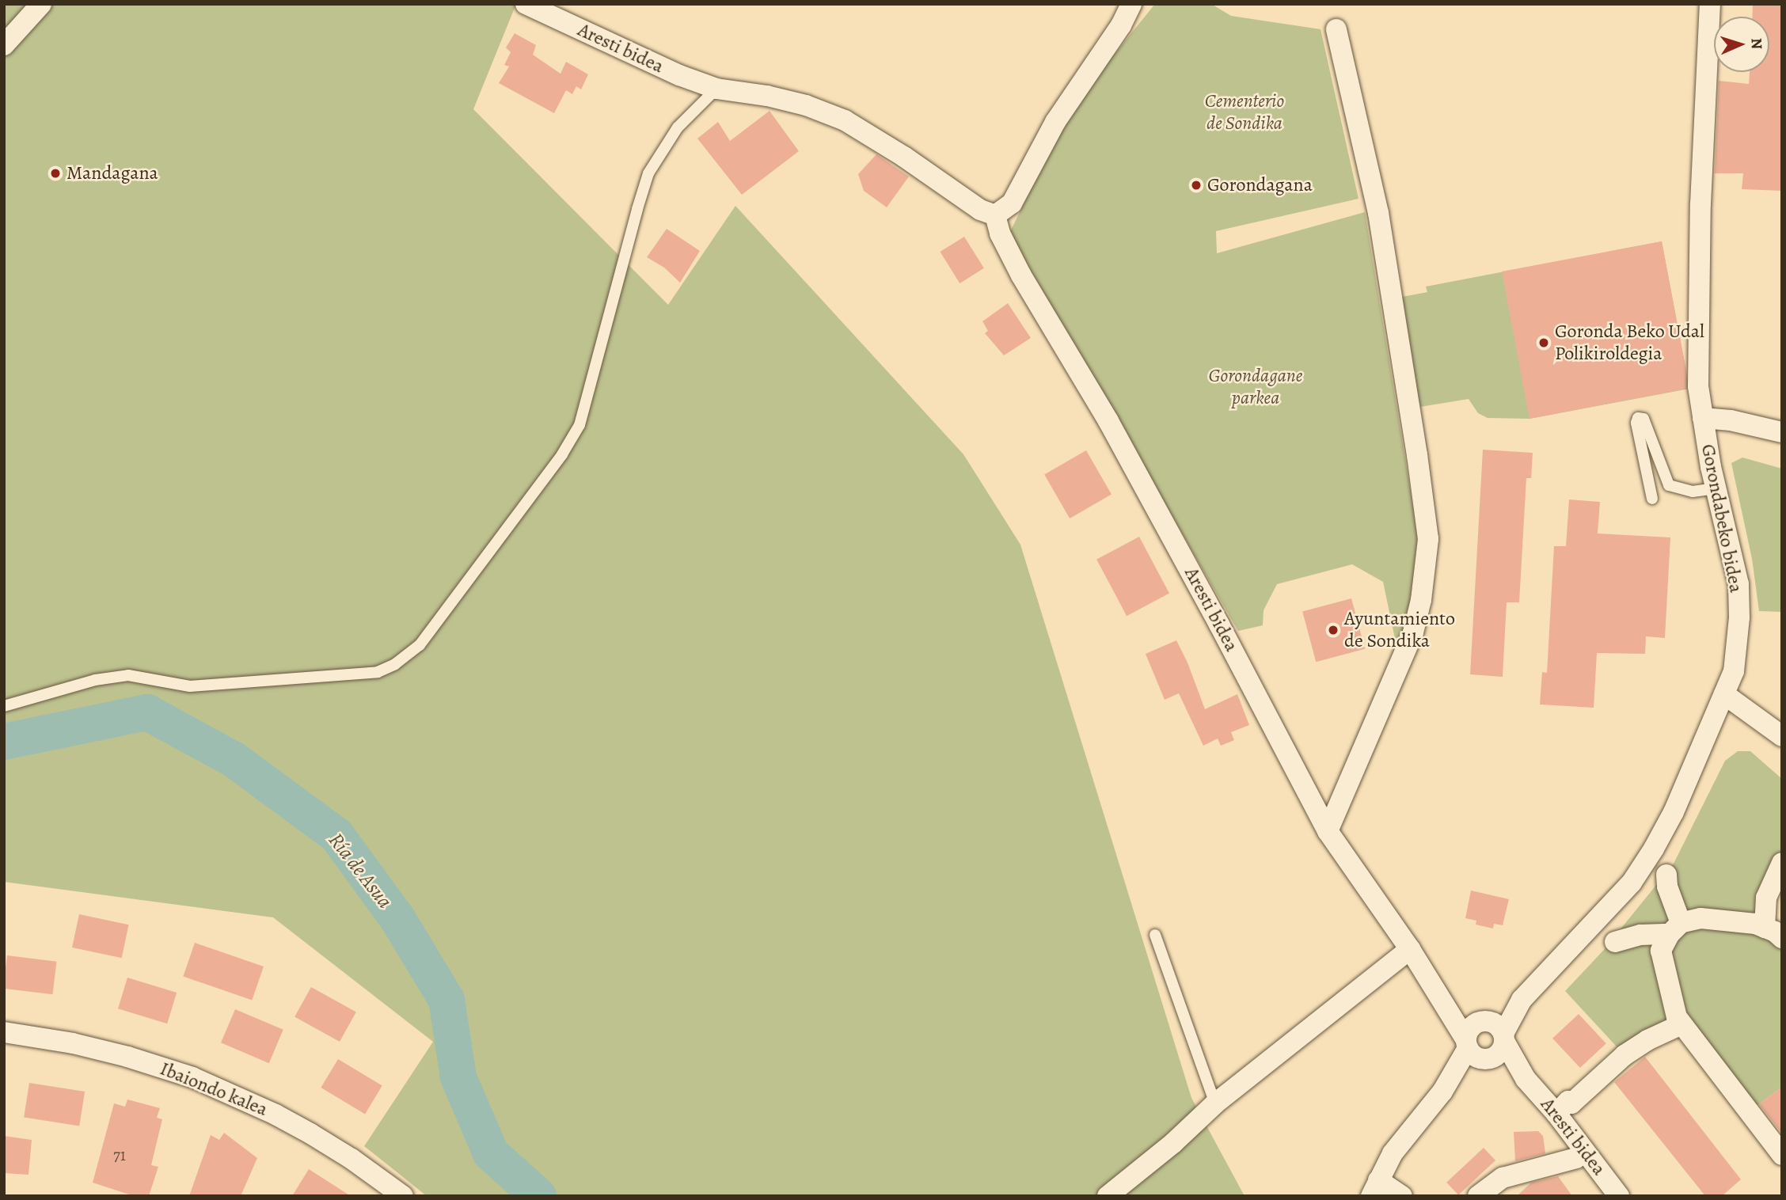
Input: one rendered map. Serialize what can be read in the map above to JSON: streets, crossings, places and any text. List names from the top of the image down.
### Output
{
  "streets": {
    "street": ["Aresti bidea", "Gorondabeko bidea", "Ibaiondo kalea"]
  },
  "crossings": [
    ["Aresti bidea", "Gorondabeko bidea"]
  ],
  "water": ["Ría de Asua"],
  "parks": ["Cementerio de Sondika", "Gorondagane parkea"],
  "places": [
    "Mandagana",
    "Gorondagana",
    "Goronda Beko Udal Polikiroldegia",
    "Ayuntamiento de Sondika"
  ],
  "house_numbers": ["71"],
  "north": "right"
}
